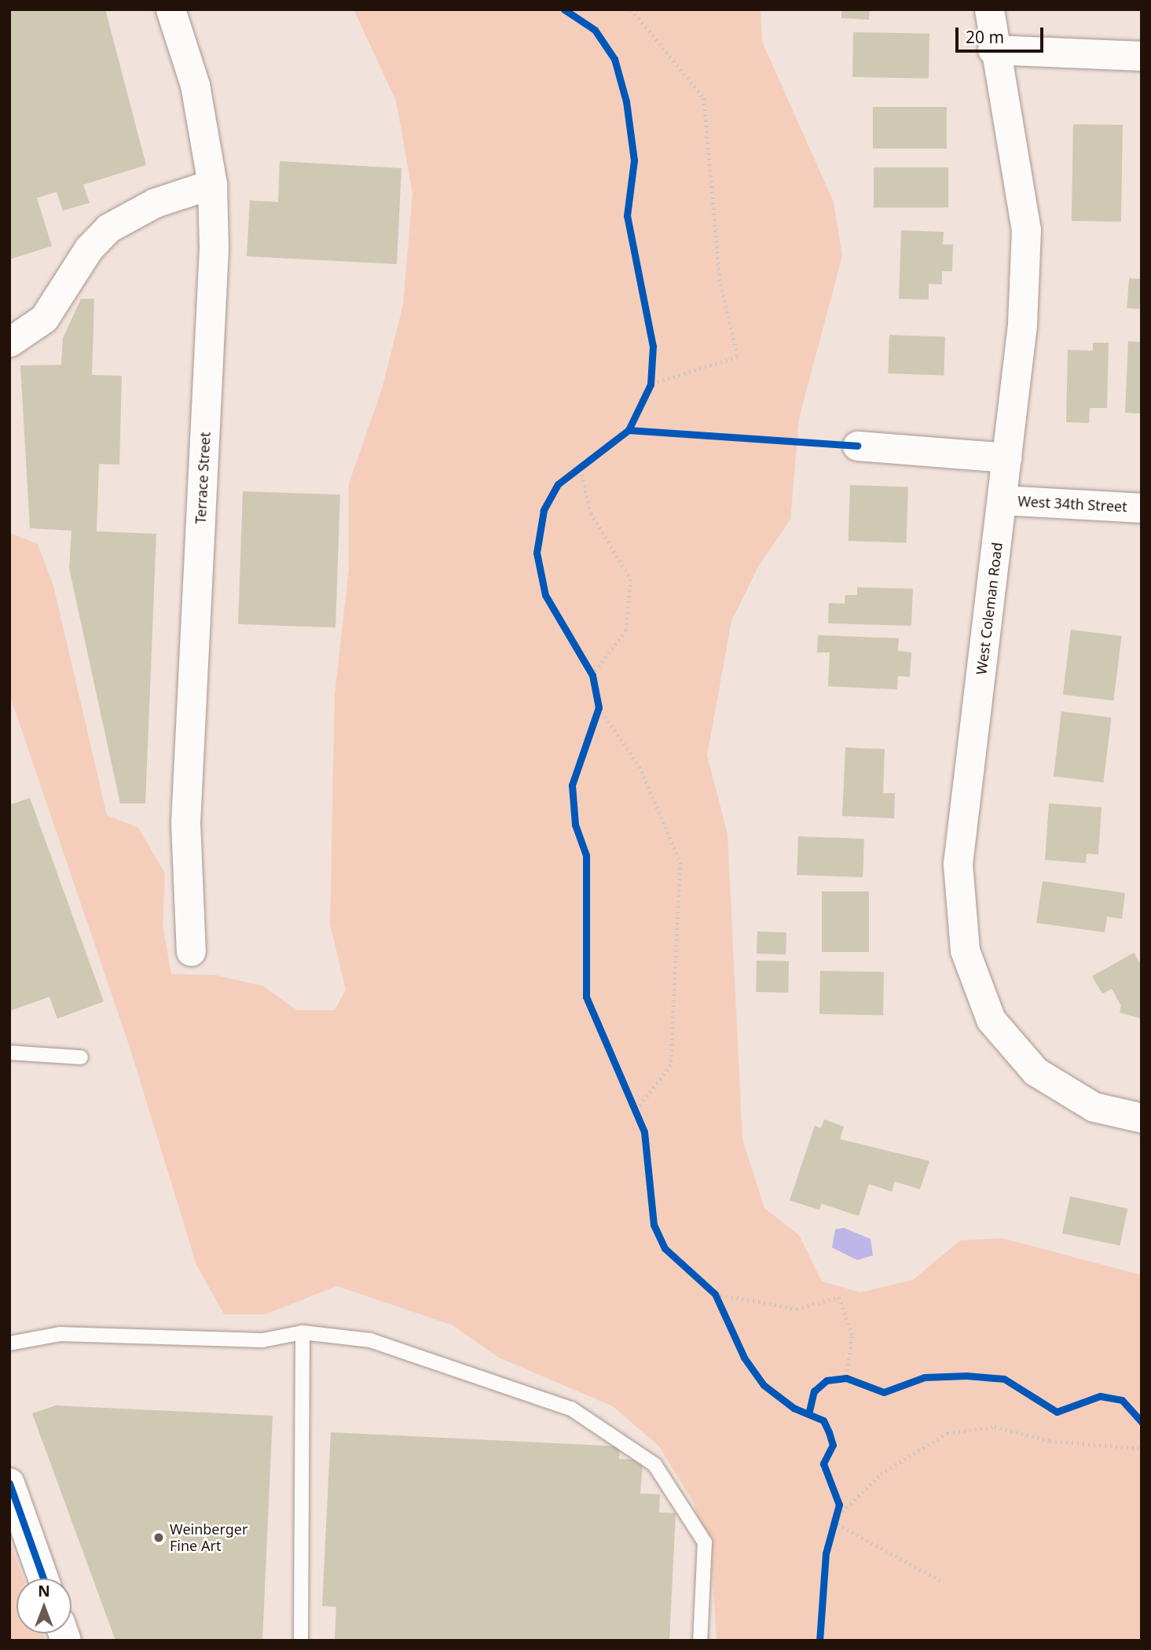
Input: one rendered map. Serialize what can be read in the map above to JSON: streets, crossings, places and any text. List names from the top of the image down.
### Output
{
  "streets": {
    "street": ["Terrace Street", "West 34th Street", "West Coleman Road"]
  },
  "crossings": [
    ["West 34th Street", "West Coleman Road"]
  ],
  "places": ["Weinberger Fine Art"],
  "scale_bar": "20 m",
  "north": "top"
}
